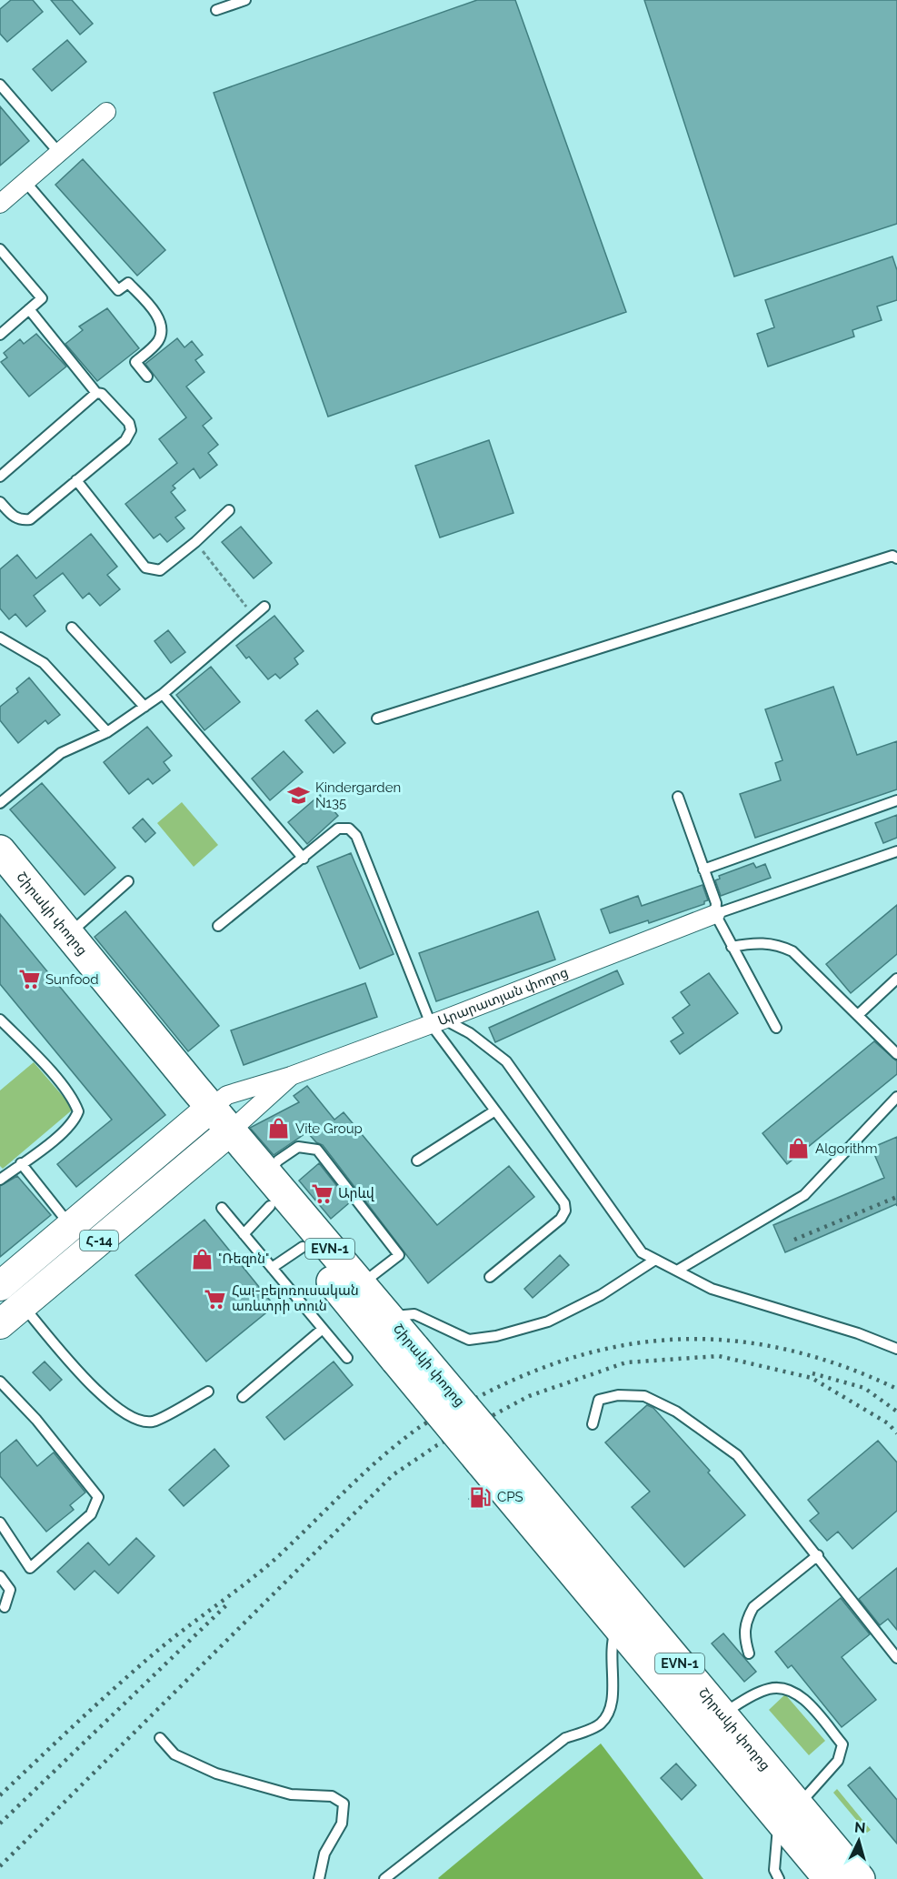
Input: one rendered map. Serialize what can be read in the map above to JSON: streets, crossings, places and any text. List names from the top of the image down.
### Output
{
  "streets": {
    "highway": ["Շիրակի փողոց", "EVN-1"],
    "main road": ["Արարատյան փողոց", "Հ-14"]
  },
  "crossings": [
    ["Շիրակի փողոց", "Արարատյան փողոց"]
  ],
  "places": {
    "school or university": ["Kindergarden N135"],
    "supermarket": ["Sunfood", "Արևվ", "Հայ-բելոռուսական առևտրի տուն"],
    "shop": ["Vite Group", "Algorithm", "\"Ռեզոն\""],
    "fuel station": ["CPS"]
  },
  "north": "top"
}
